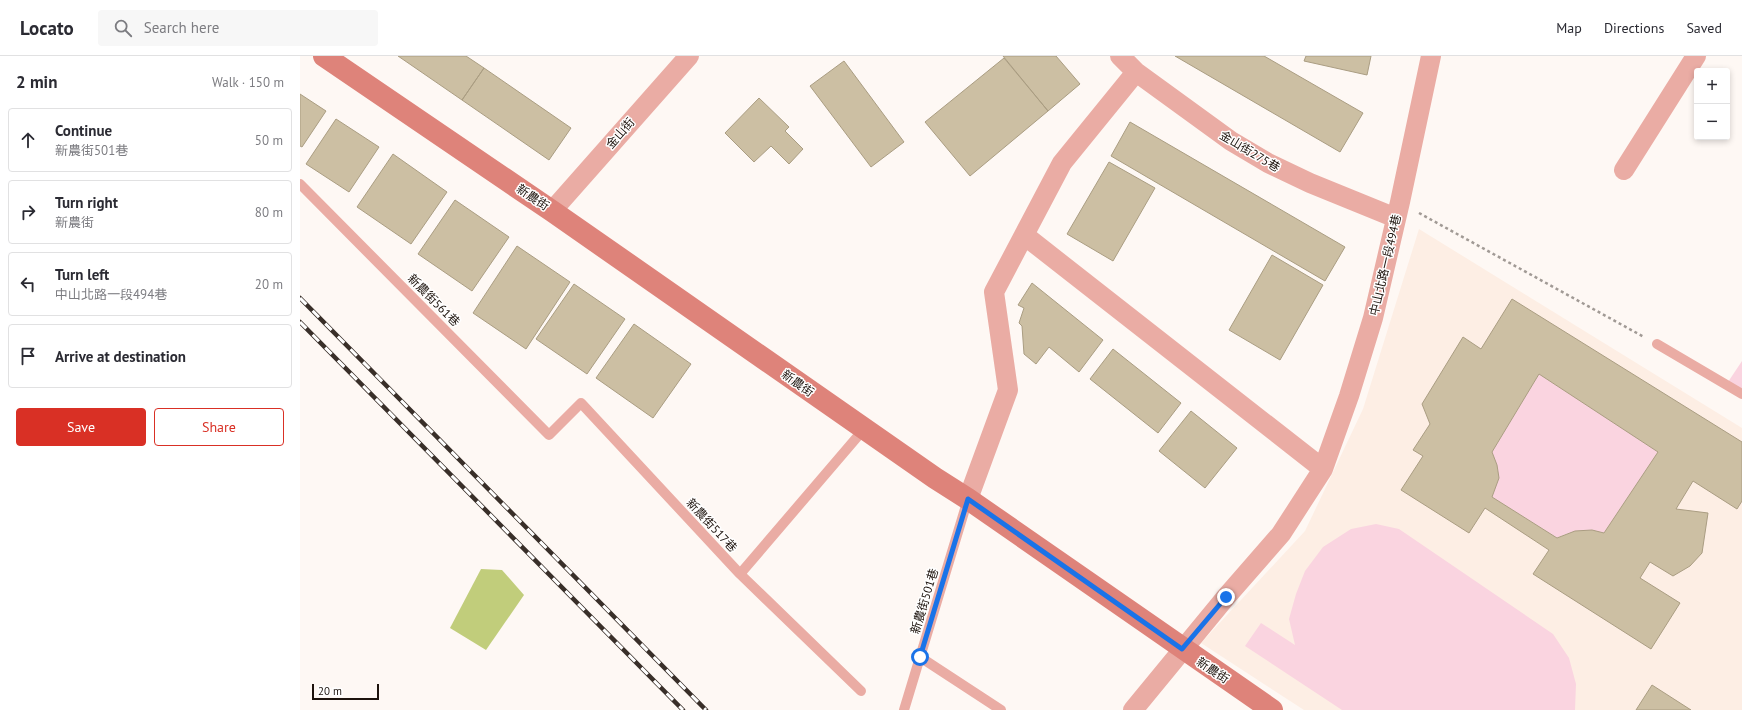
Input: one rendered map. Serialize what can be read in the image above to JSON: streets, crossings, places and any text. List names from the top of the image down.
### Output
{
  "streets": {
    "street": [
      "金山街",
      "金山街275巷",
      "新農街",
      "中山北路一段494巷"
    ],
    "lane": ["新農街561巷", "新農街517巷", "新農街501巷"]
  },
  "crossings": [
    ["金山街", "新農街"],
    ["金山街275巷", "中山北路一段494巷"],
    ["新農街", "中山北路一段494巷"],
    ["新農街", "新農街501巷"],
    ["新農街561巷", "新農街517巷"]
  ],
  "scale_bar": "20 m",
  "page": {
    "header": "Locato",
    "search": "Search here",
    "nav": ["Map", "Directions", "Saved"],
    "heading": ["2 min", "Walk · 150 m"],
    "map_buttons": ["+", "−"],
    "list": [
      ["Continue", "新農街501巷", "50 m"],
      ["Turn right", "新農街", "80 m"],
      ["Turn left", "中山北路一段494巷", "20 m"],
      "Arrive at destination"
    ],
    "buttons": ["Save", "Share"],
    "scale": "20 m"
  }
}
